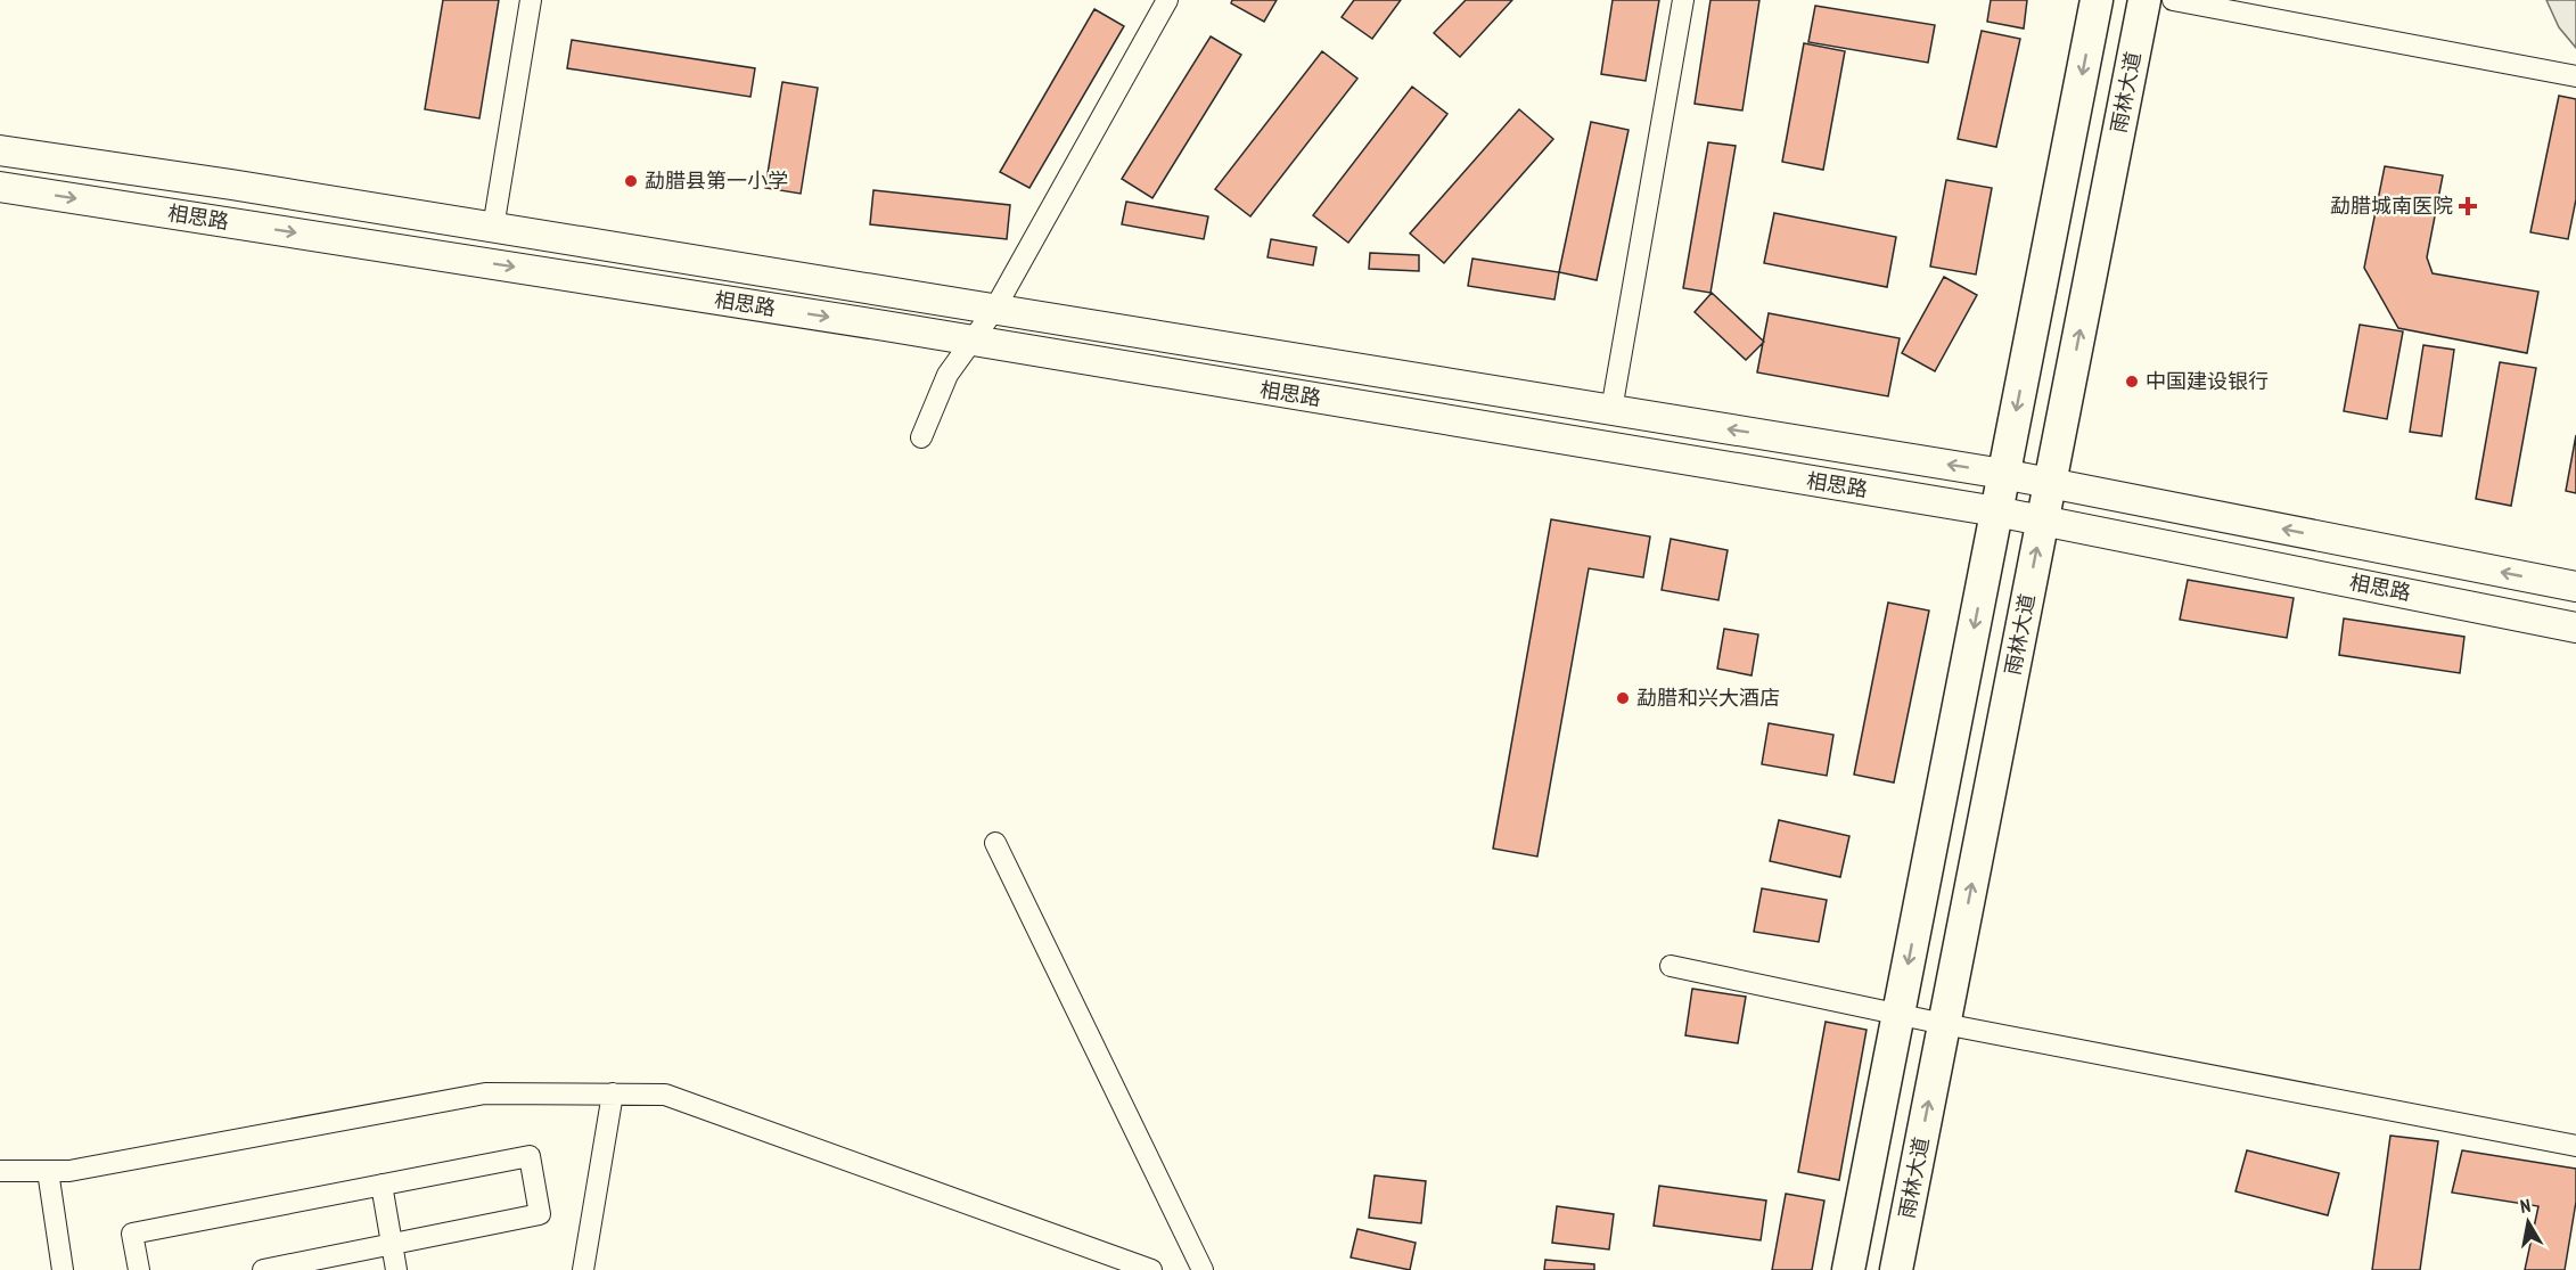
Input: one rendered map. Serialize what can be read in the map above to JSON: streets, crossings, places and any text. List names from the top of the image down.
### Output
{
  "streets": {
    "highway": ["雨林大道"],
    "main road": ["相思路"]
  },
  "crossings": [
    ["雨林大道", "相思路"]
  ],
  "places": {
    "other": ["勐腊县第一小学", "中国建设银行", "勐腊和兴大酒店"],
    "health": ["勐腊城南医院"]
  },
  "north": "top"
}
